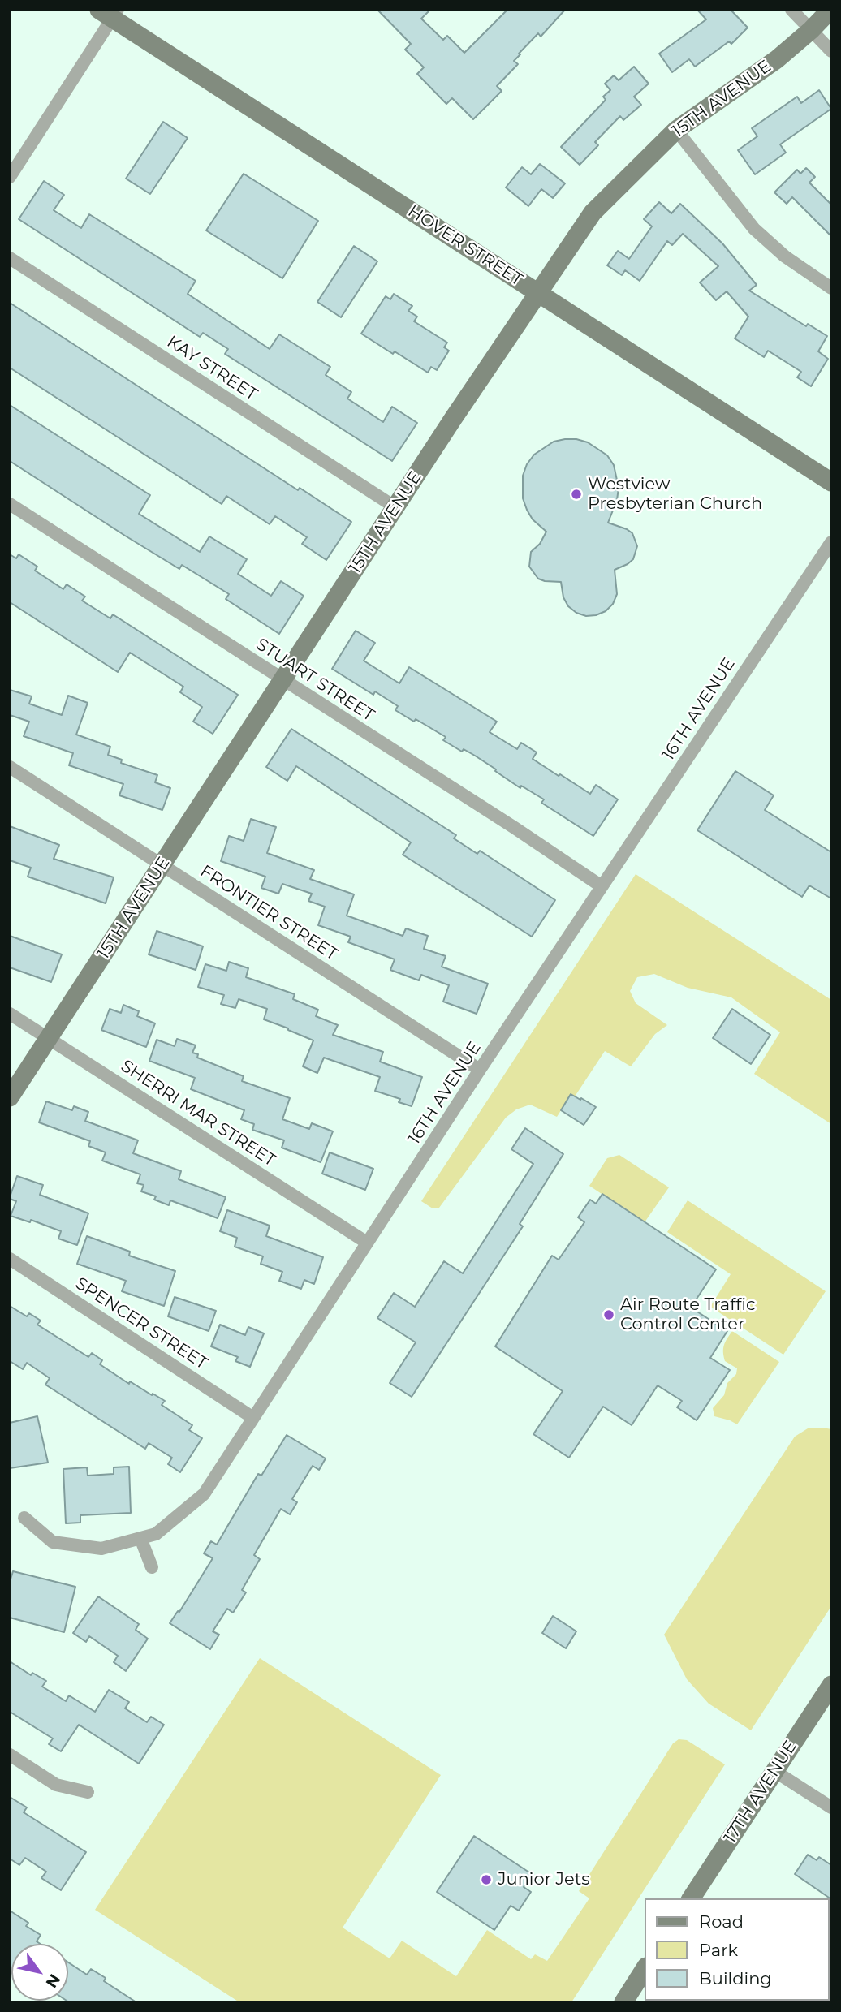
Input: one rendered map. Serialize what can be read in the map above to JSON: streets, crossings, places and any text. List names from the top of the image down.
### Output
{
  "streets": {
    "street": [
      "15TH AVENUE",
      "HOVER STREET",
      "KAY STREET",
      "STUART STREET",
      "16TH AVENUE",
      "FRONTIER STREET",
      "SHERRI MAR STREET",
      "SPENCER STREET",
      "17TH AVENUE"
    ]
  },
  "crossings": [
    ["15TH AVENUE", "HOVER STREET"],
    ["15TH AVENUE", "KAY STREET"],
    ["15TH AVENUE", "STUART STREET"],
    ["15TH AVENUE", "FRONTIER STREET"],
    ["15TH AVENUE", "SHERRI MAR STREET"],
    ["STUART STREET", "16TH AVENUE"],
    ["16TH AVENUE", "FRONTIER STREET"],
    ["16TH AVENUE", "SHERRI MAR STREET"],
    ["16TH AVENUE", "SPENCER STREET"]
  ],
  "places": ["Westview Presbyterian Church", "Air Route Traffic Control Center", "Junior Jets"],
  "legend": ["Road", "Park", "Building"],
  "north": "bottom right"
}
